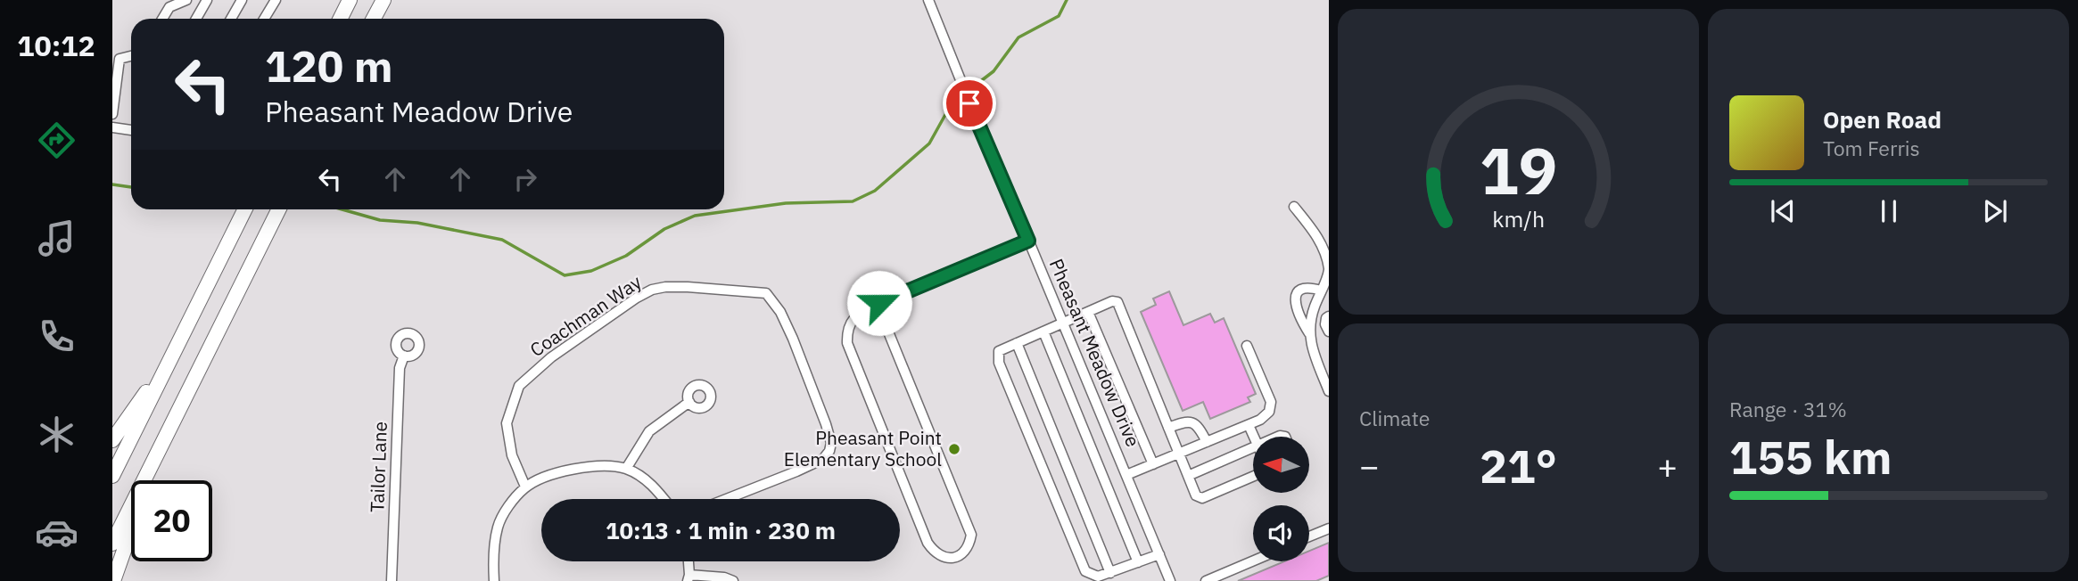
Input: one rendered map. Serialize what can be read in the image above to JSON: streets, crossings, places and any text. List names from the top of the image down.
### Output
{
  "streets": {
    "street": ["Coachman Way", "Pheasant Meadow Drive", "Tailor Lane"]
  },
  "places": ["Pheasant Point Elementary School"],
  "north": "left",
  "page": {
    "tabs": "10:12",
    "turn": ["120 m", "Pheasant Meadow Drive"],
    "song": ["Open Road", "Tom Ferris"],
    "tile": [
      "Climate",
      ["Range · 31%", "155 km"]
    ],
    "heat": ["−", "21°", "+"],
    "limit": "20",
    "trip": "10:13 · 1 min · 230 m",
    "gauge": ["19", "km/h"]
  }
}
